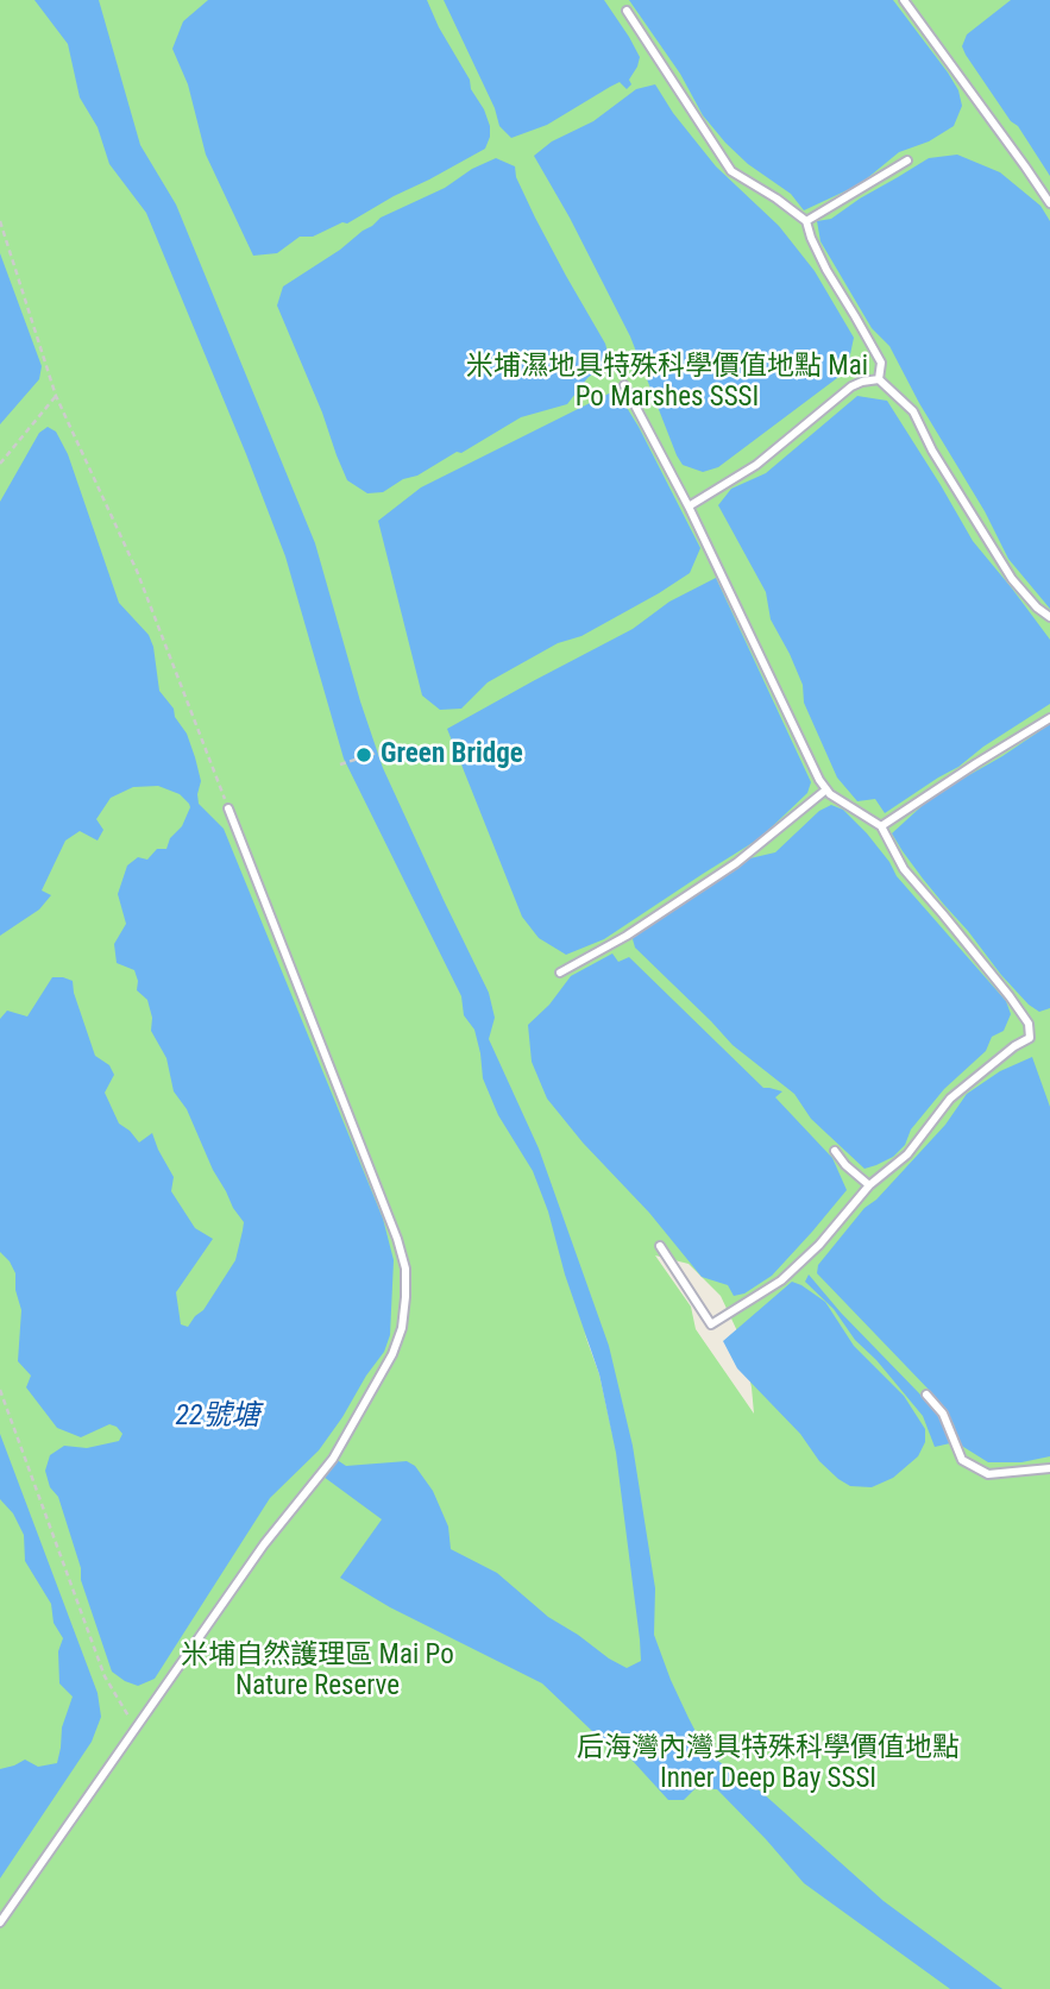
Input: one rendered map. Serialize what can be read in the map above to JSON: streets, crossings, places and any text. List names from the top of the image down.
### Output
{
  "water": ["22號塘"],
  "parks": ["米埔濕地具特殊科學價值地點 Mai Po Marshes SSSI", "米埔自然護理區 Mai Po Nature Reserve", "后海灣內灣具特殊科學價值地點 Inner Deep Bay SSSI"],
  "places": ["Green Bridge"]
}
